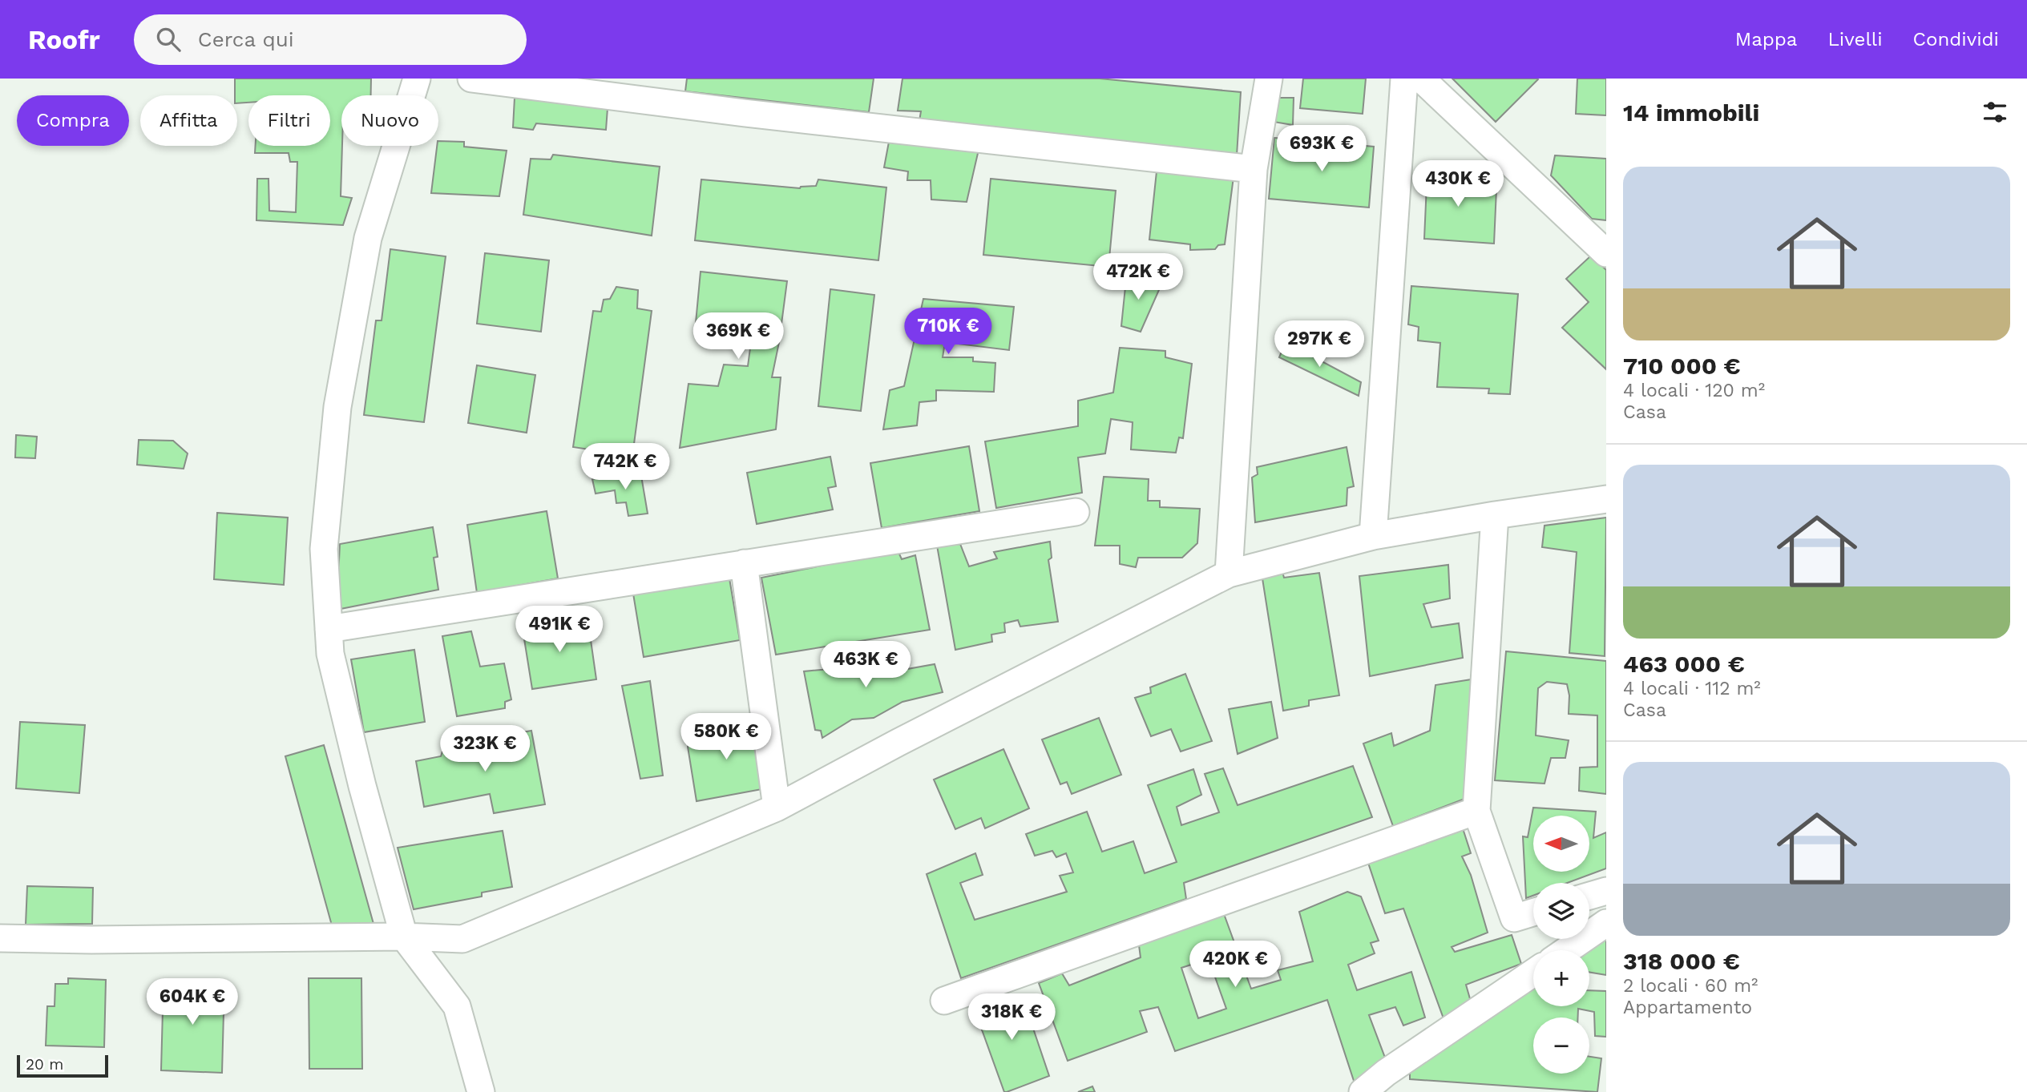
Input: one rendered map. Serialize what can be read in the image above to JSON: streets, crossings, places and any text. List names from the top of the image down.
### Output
{
  "scale_bar": "20 m",
  "north": "left",
  "page": {
    "header": "Roofr",
    "search": "Cerca qui",
    "nav": ["Mappa", "Livelli", "Condividi"],
    "heading": "14 immobili",
    "chip": [
      "Compra",
      "Affitta",
      "Filtri",
      "Nuovo"
    ],
    "price": [
      "693K €",
      "430K €",
      "472K €",
      "710K €",
      "369K €",
      "297K €",
      "742K €",
      "491K €",
      "463K €",
      "580K €",
      "323K €",
      "420K €",
      "604K €",
      "318K €"
    ],
    "list": [
      {
        "name": "710 000 €",
        "note": "4 locali · 120 m² · Casa"
      },
      {
        "name": "463 000 €",
        "note": "4 locali · 112 m² · Casa"
      },
      {
        "name": "318 000 €",
        "note": "2 locali · 60 m² · Appartamento"
      }
    ],
    "map_buttons": ["+", "−"],
    "scale": "20 m"
  }
}
